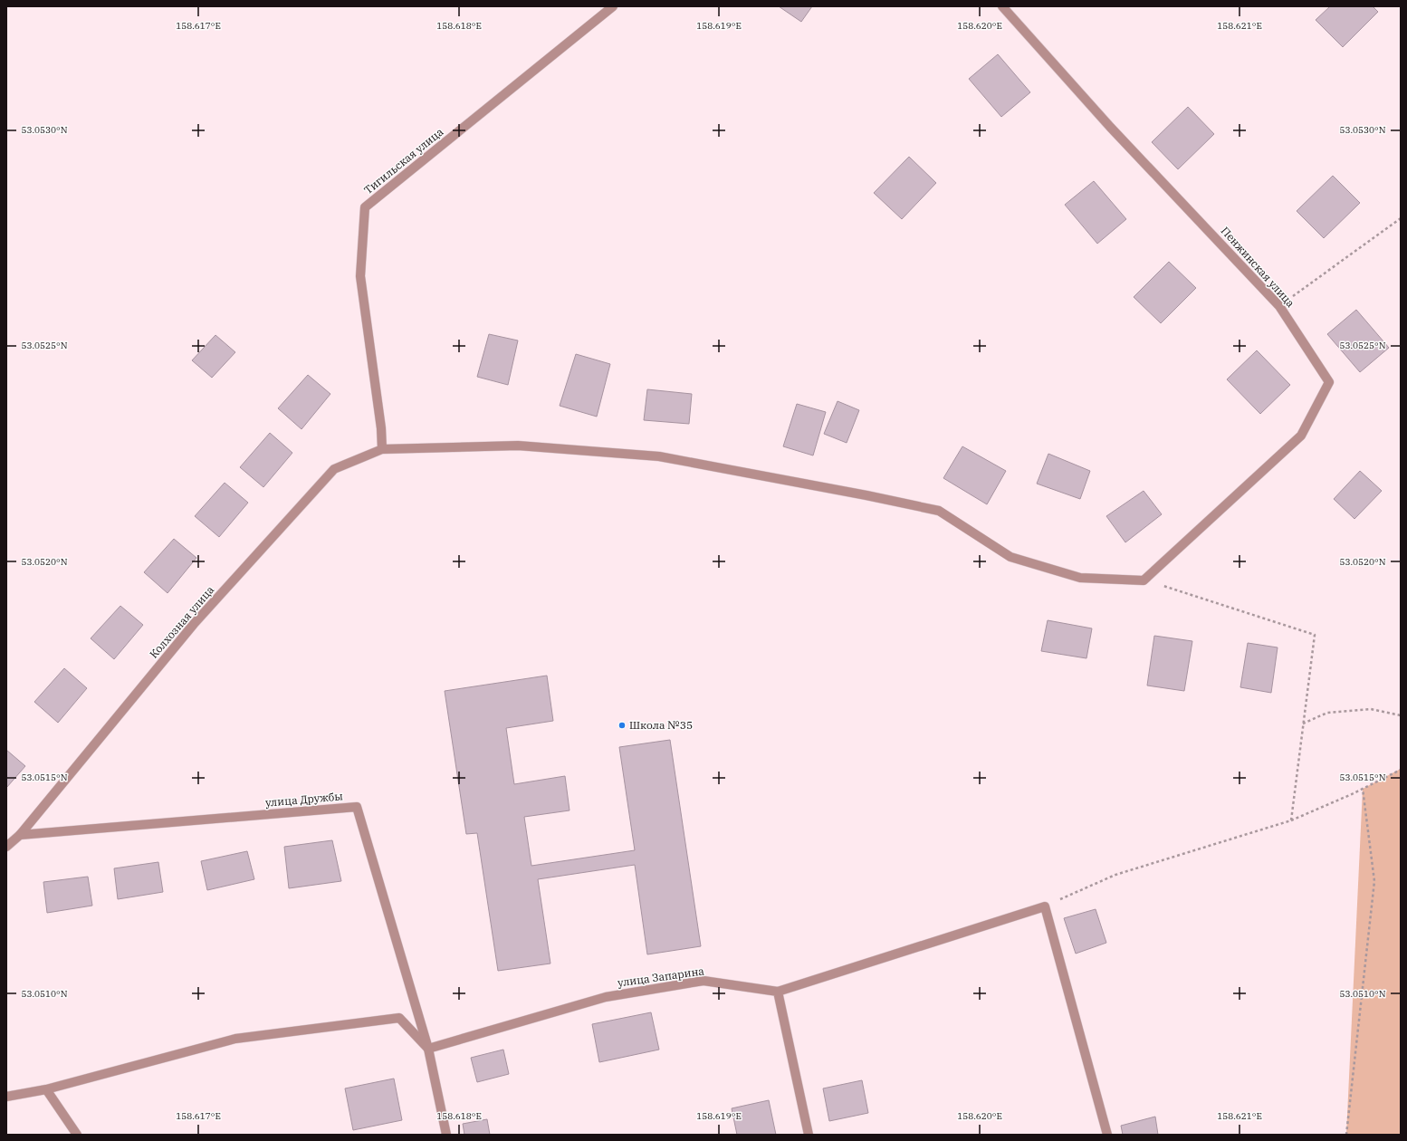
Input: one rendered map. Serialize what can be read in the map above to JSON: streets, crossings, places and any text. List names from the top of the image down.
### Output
{
  "streets": {
    "street": [
      "Тигильская улица",
      "Пенжинская улица",
      "Колхозная улица",
      "улица Дружбы",
      "улица Запарина"
    ]
  },
  "crossings": [
    ["Тигильская улица", "Колхозная улица"],
    ["Колхозная улица", "улица Дружбы"],
    ["улица Дружбы", "улица Запарина"]
  ],
  "places": ["Школа №35"],
  "coordinates": [
    "158.617°E",
    "158.618°E",
    "158.619°E",
    "158.620°E",
    "158.621°E",
    "53.0530°N",
    "53.0525°N",
    "53.0520°N",
    "53.0515°N",
    "53.0510°N"
  ]
}
